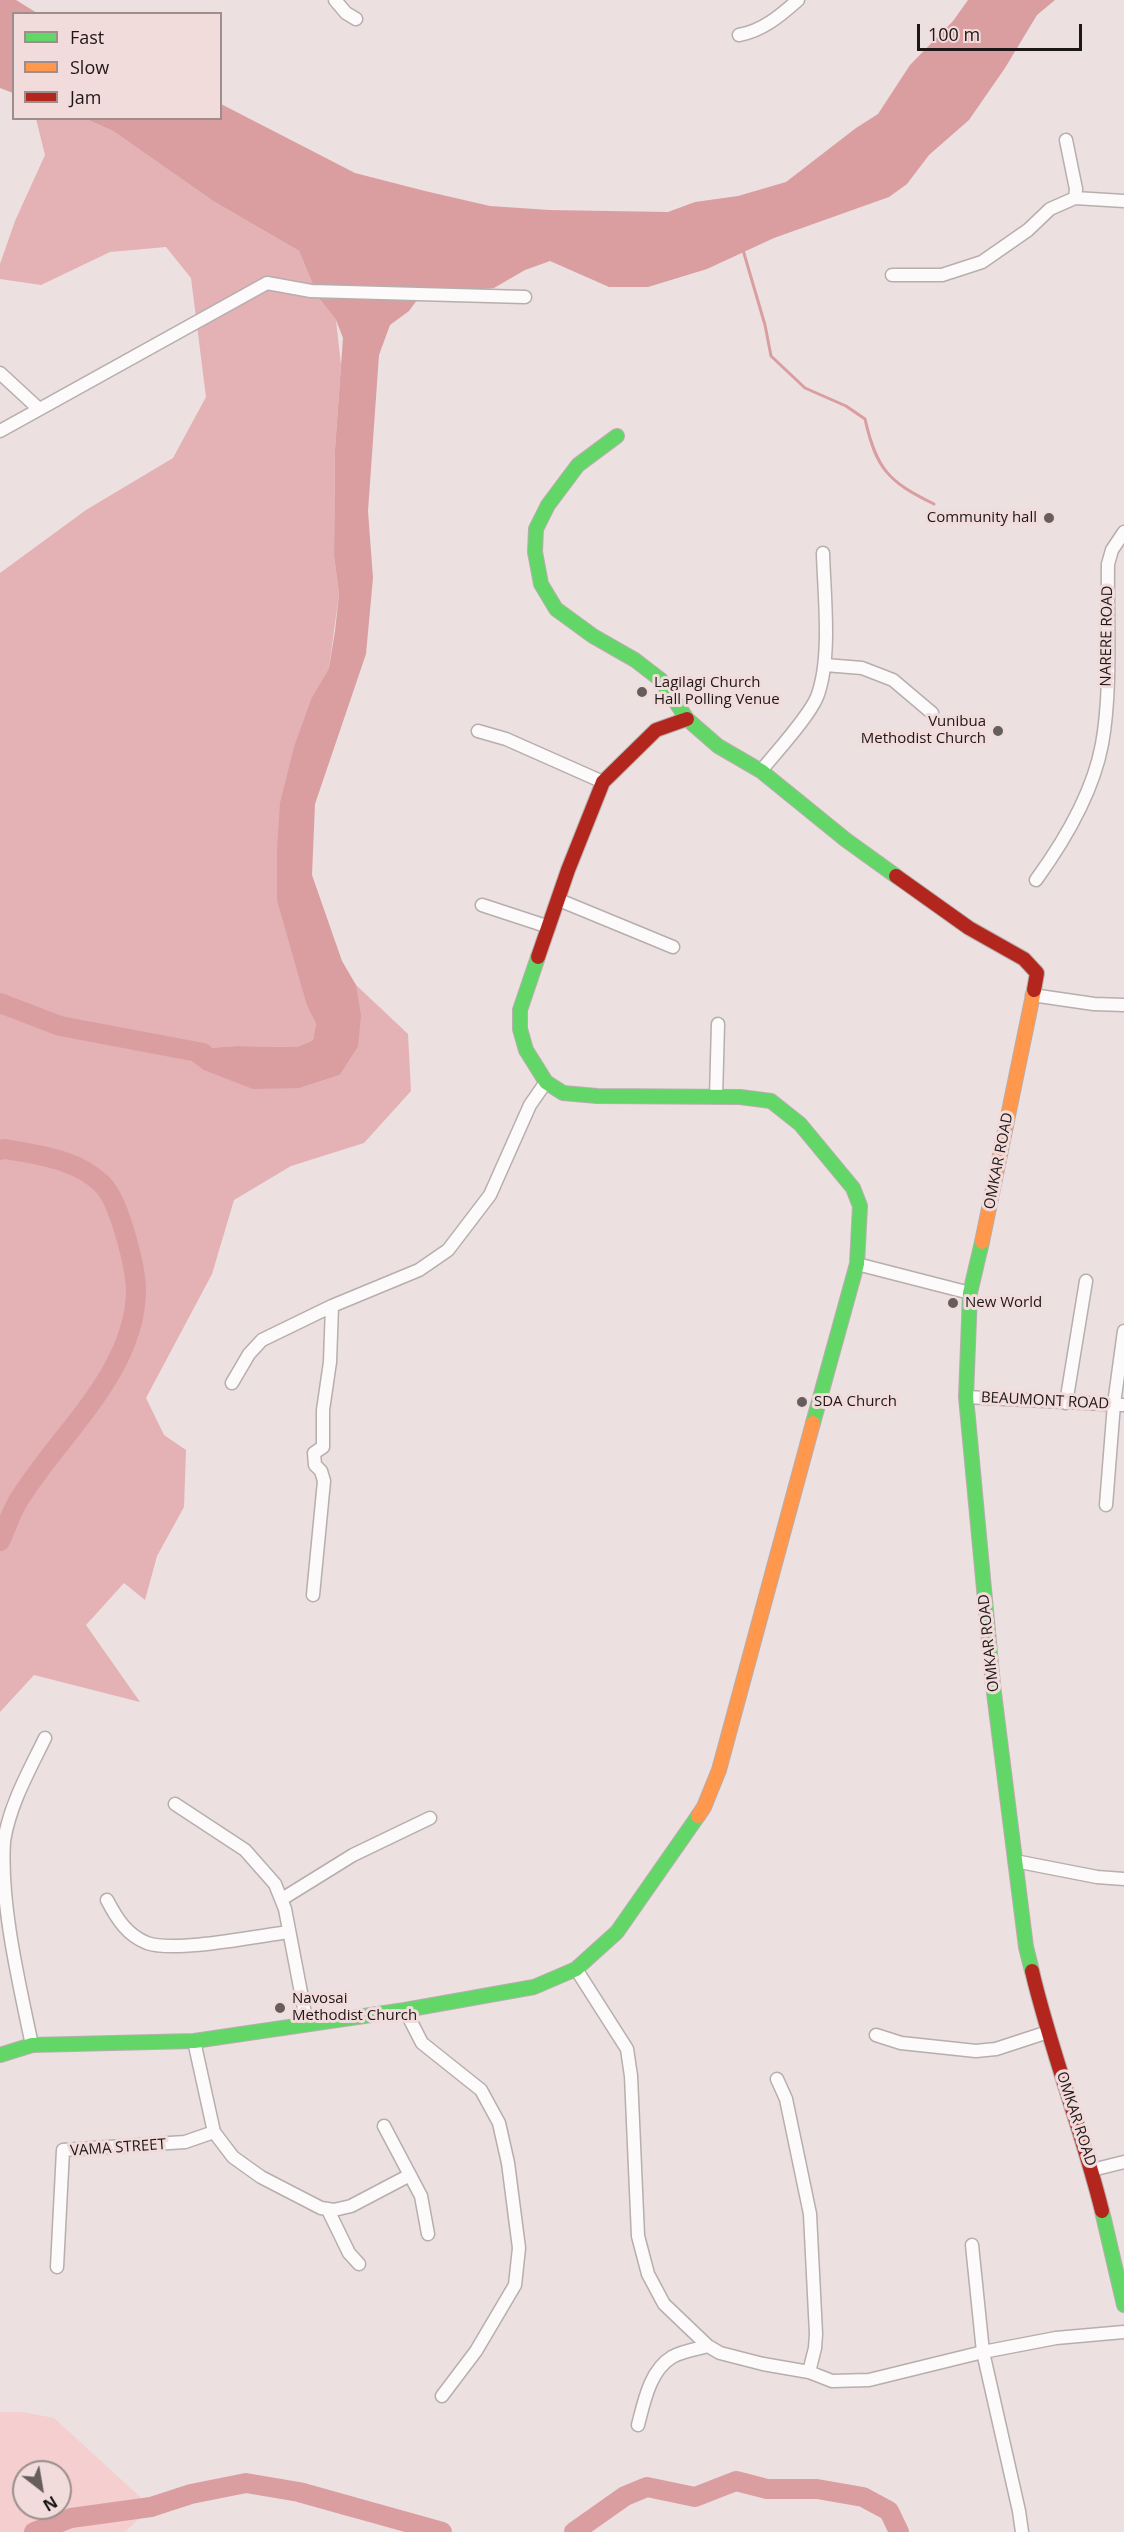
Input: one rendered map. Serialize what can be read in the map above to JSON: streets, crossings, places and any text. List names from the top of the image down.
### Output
{
  "streets": {
    "street": [
      "NARERE ROAD",
      "OMKAR ROAD",
      "BEAUMONT ROAD",
      "VAMA STREET"
    ]
  },
  "crossings": [
    ["OMKAR ROAD", "BEAUMONT ROAD"]
  ],
  "places": [
    "Community hall",
    "Lagilagi Church Hall Polling Venue",
    "Vunibua Methodist Church",
    "New World",
    "SDA Church",
    "Navosai Methodist Church"
  ],
  "legend": ["Fast", "Slow", "Jam"],
  "scale_bar": "100 m",
  "north": "bottom right"
}
